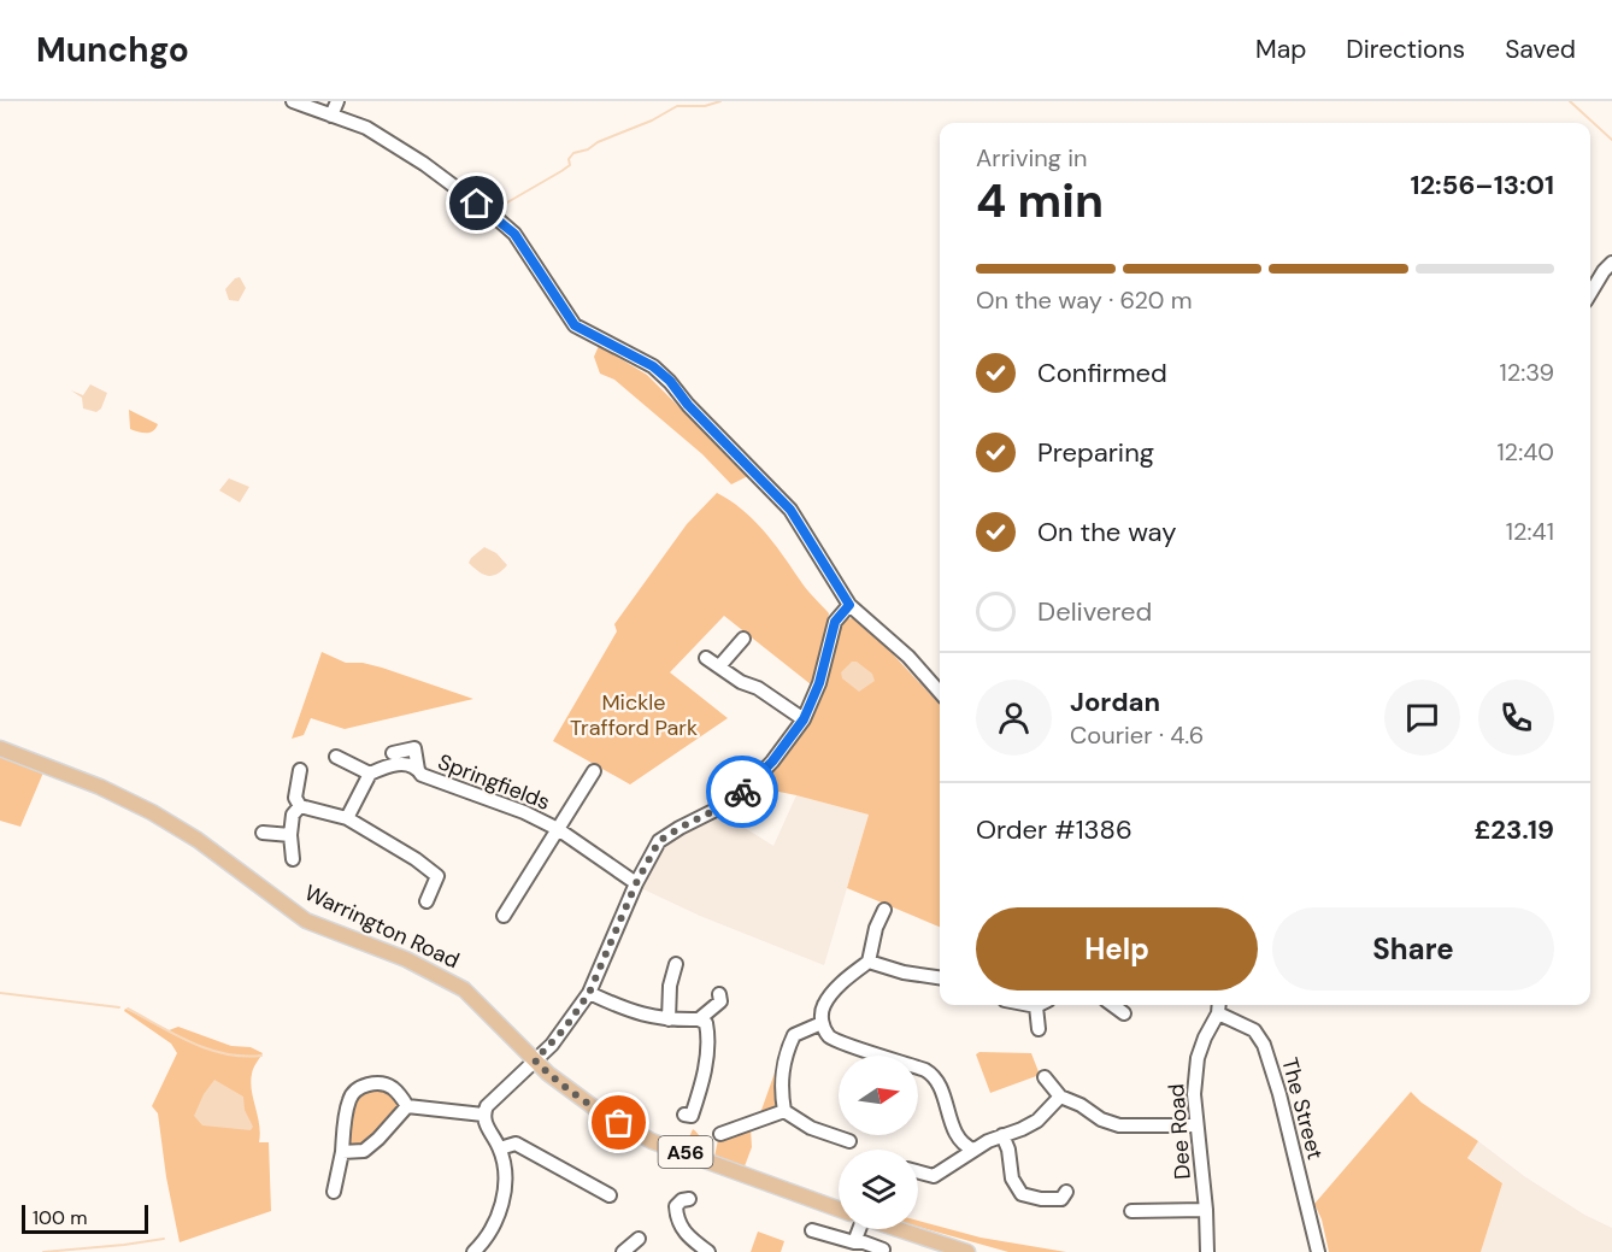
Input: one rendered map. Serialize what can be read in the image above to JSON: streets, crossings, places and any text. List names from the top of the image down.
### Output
{
  "streets": {
    "main road": ["Warrington Road", "A56"],
    "street": ["Springfields", "The Street", "Dee Road"]
  },
  "crossings": [
    ["The Street", "Dee Road"]
  ],
  "parks": ["Mickle Trafford Park"],
  "scale_bar": "100 m",
  "north": "right",
  "page": {
    "header": "Munchgo",
    "nav": ["Map", "Directions", "Saved"],
    "heading": ["4 min", "Arriving in", "12:56–13:01"],
    "panel": [
      "Jordan",
      "Courier · 4.6",
      "Order #1386",
      "£23.19"
    ],
    "bar": "On the way · 620 m",
    "list": [
      ["Confirmed", "12:39"],
      ["Preparing", "12:40"],
      ["On the way", "12:41"],
      "Delivered"
    ],
    "buttons": ["Help", "Share"],
    "scale": "100 m"
  }
}
